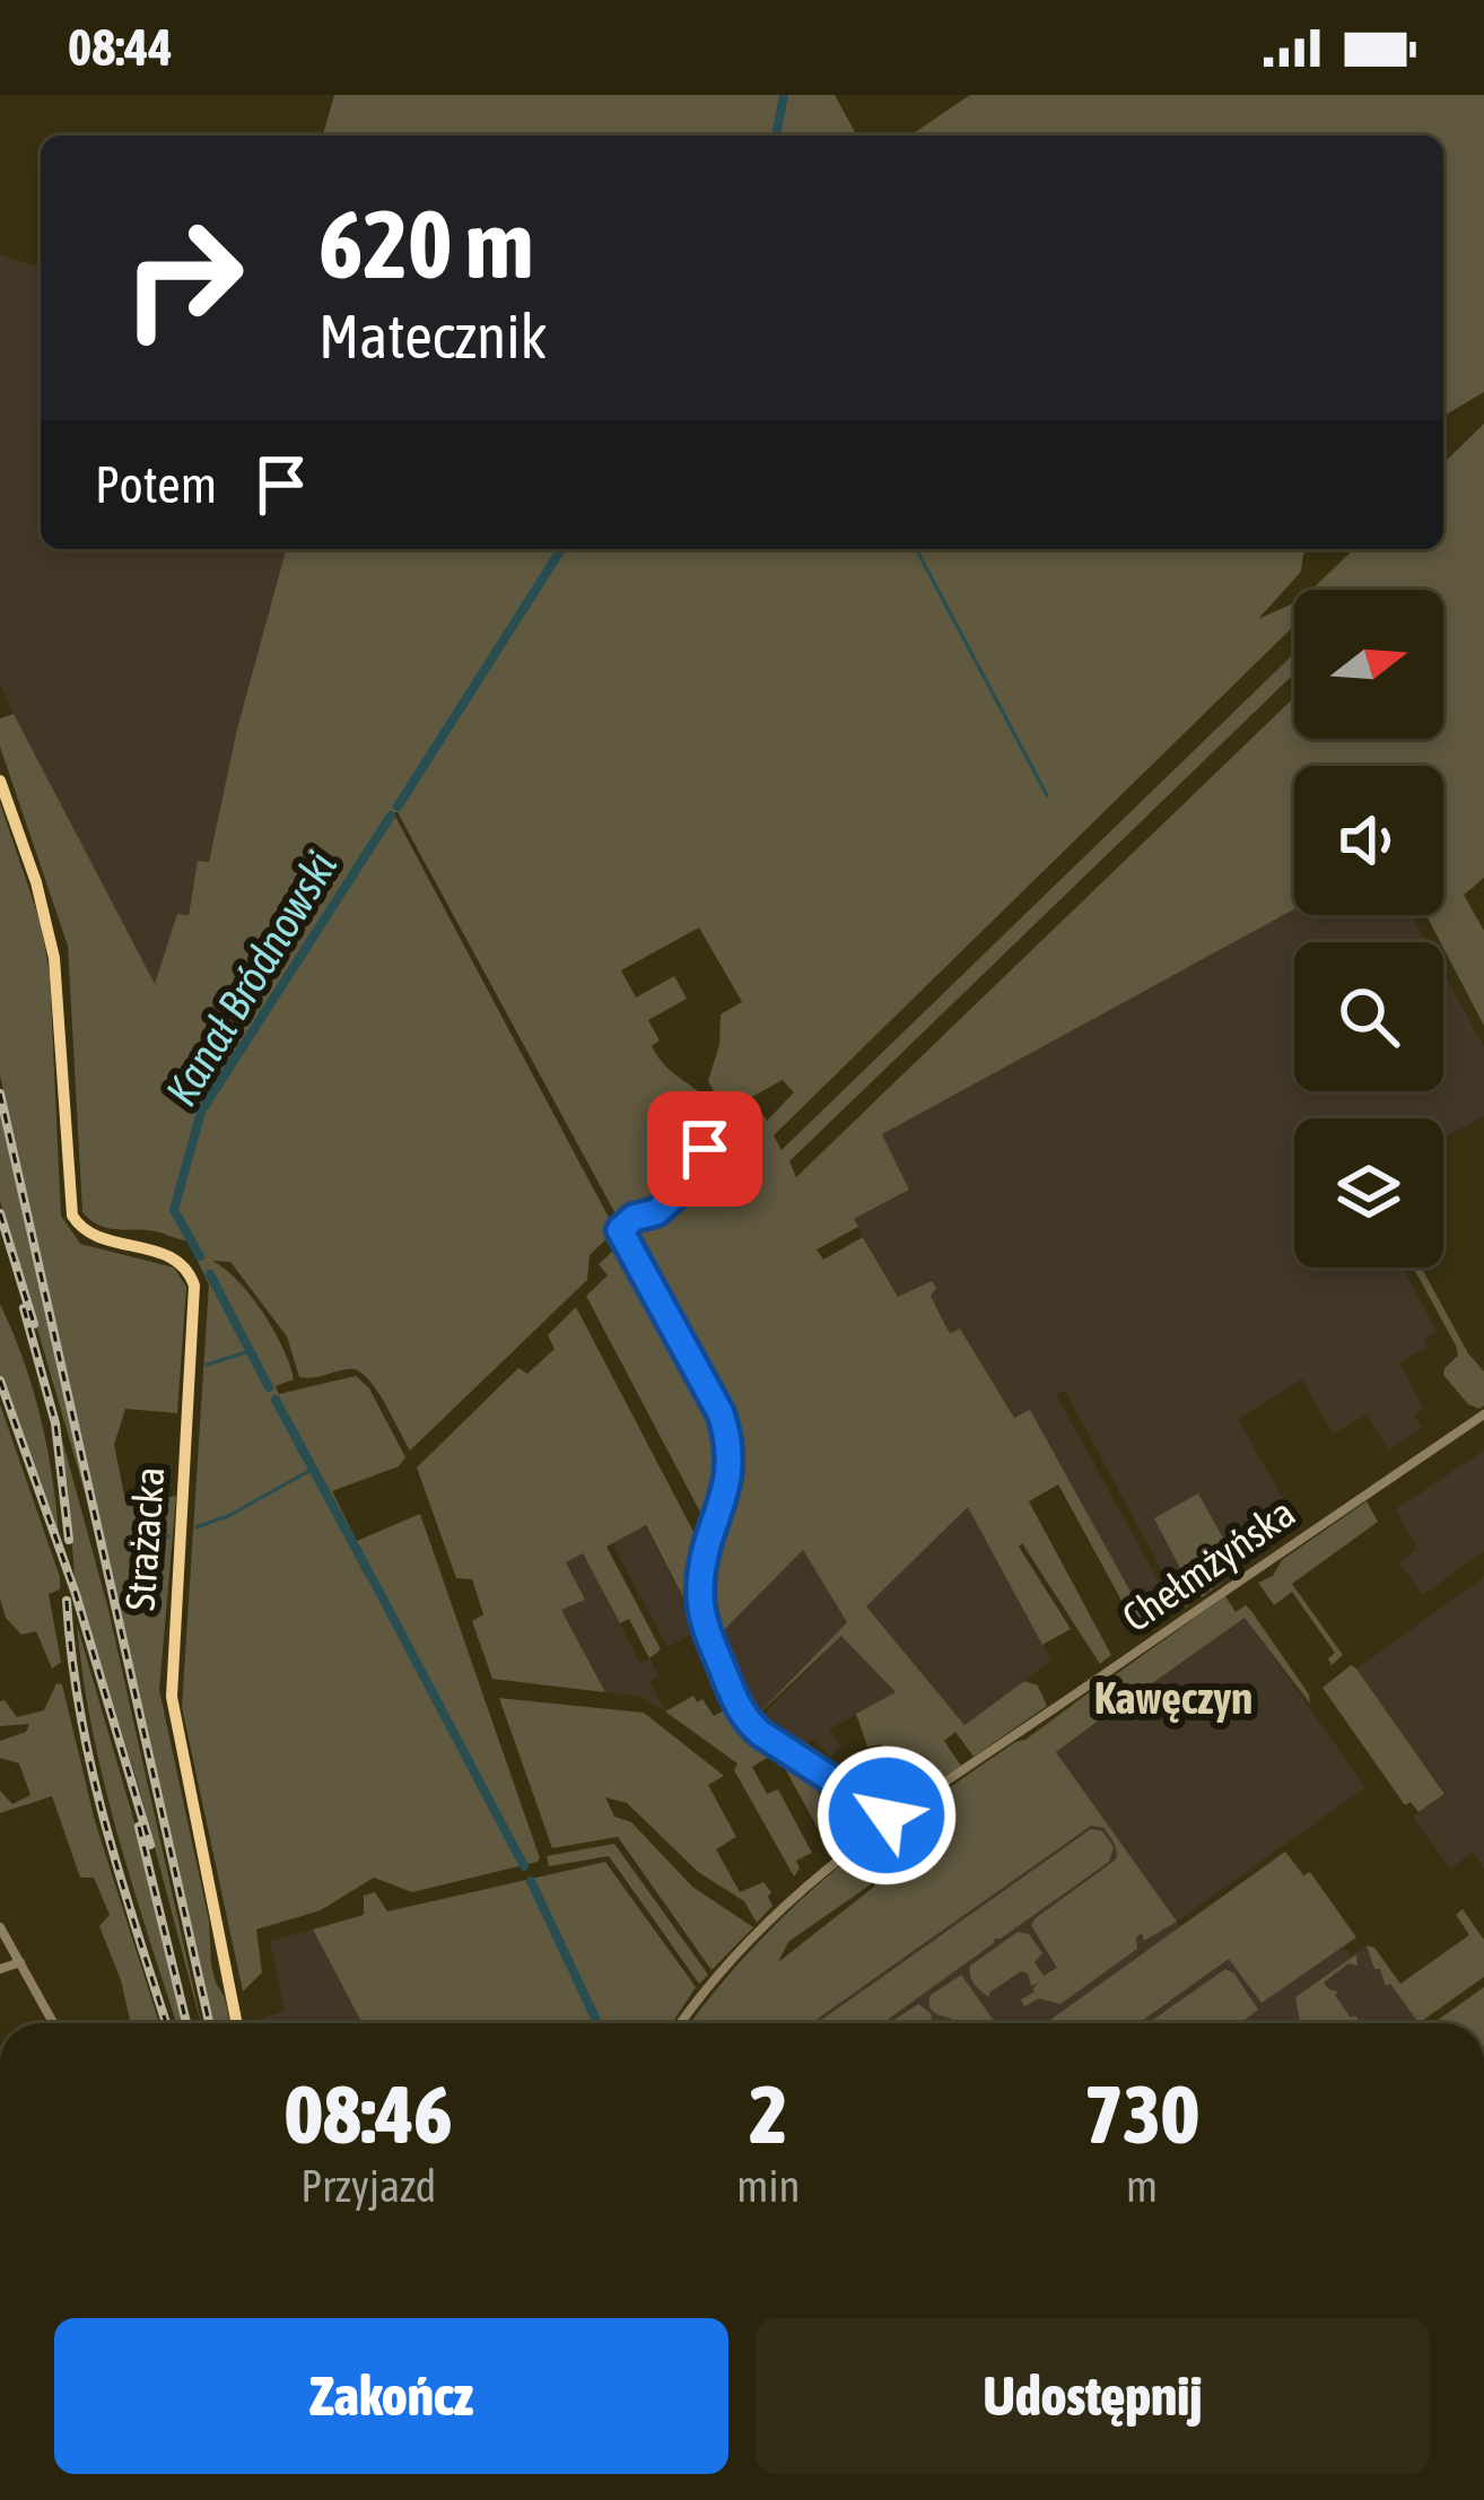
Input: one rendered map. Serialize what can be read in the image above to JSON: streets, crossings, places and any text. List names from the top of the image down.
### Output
{
  "streets": {
    "main road": ["Strażacka"],
    "street": ["Chełmżyńska"]
  },
  "districts": ["Kawęczyn"],
  "water": ["Kanał Bródnowski"],
  "north": "right",
  "page": {
    "status": "08:44",
    "turn": ["620 m", "Matecznik"],
    "then": "Potem",
    "eta": [
      "08:46",
      "Przyjazd",
      "2",
      "min",
      "730",
      "m"
    ],
    "buttons": ["Zakończ", "Udostępnij"]
  }
}
